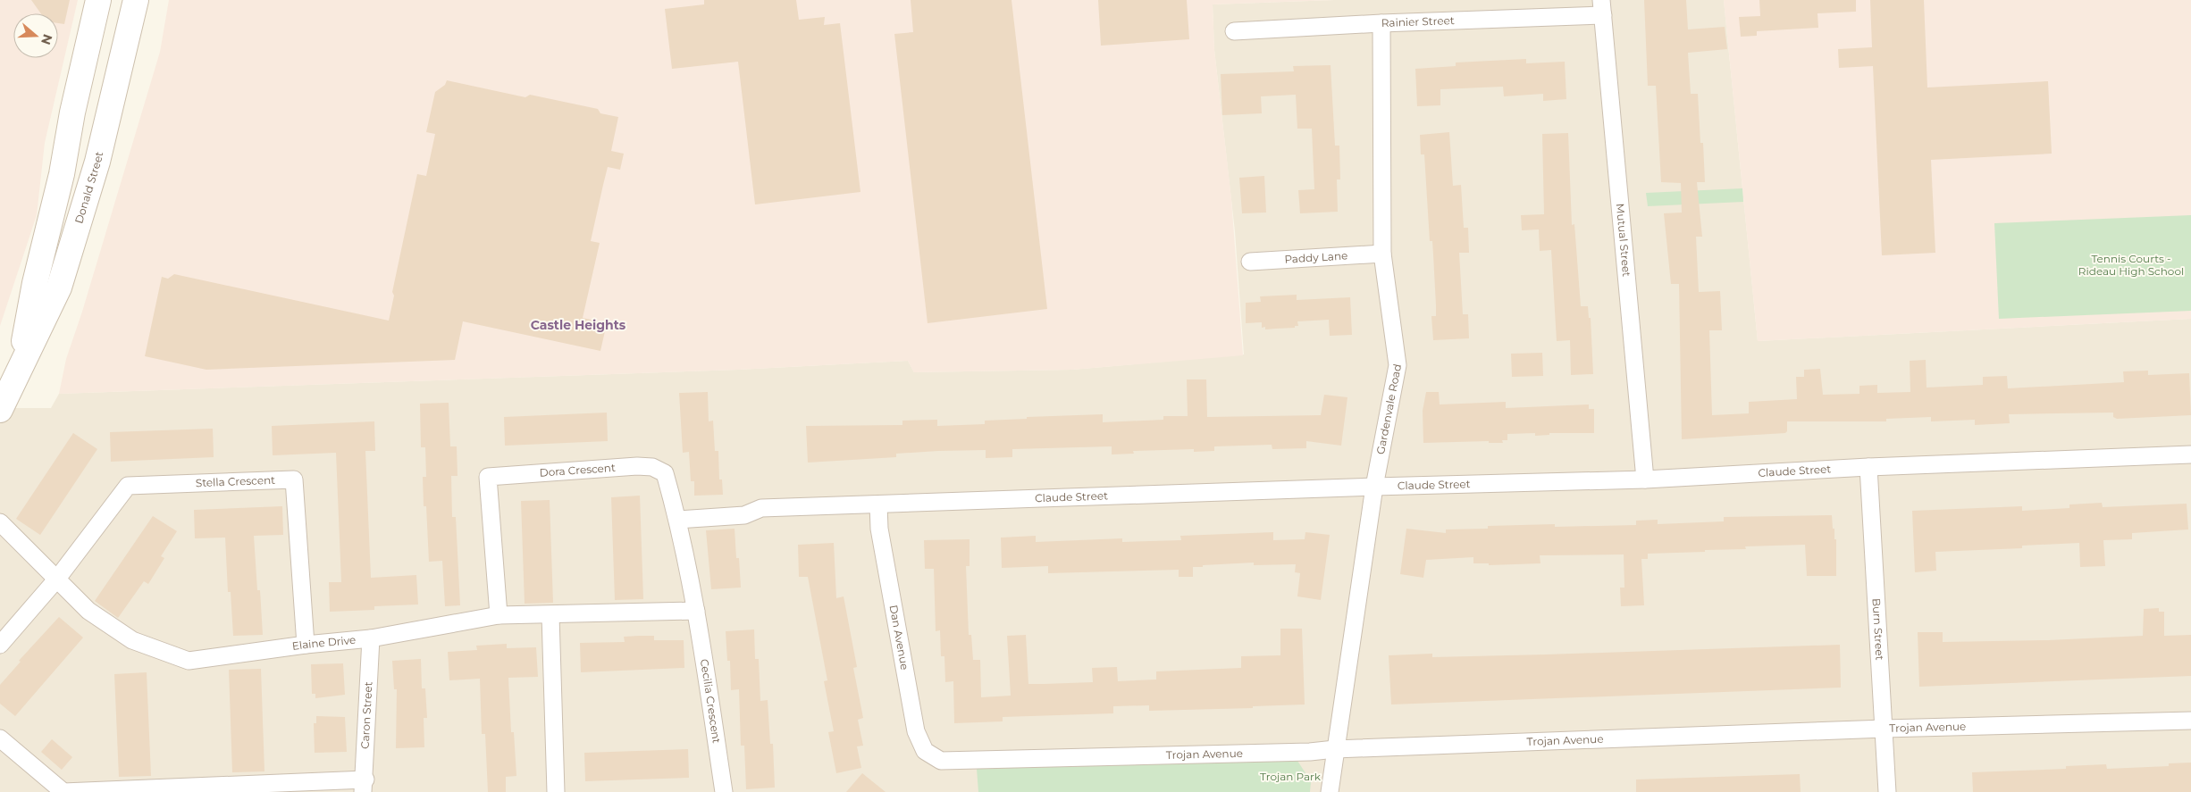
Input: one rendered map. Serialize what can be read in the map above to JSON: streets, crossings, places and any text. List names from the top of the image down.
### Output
{
  "streets": {
    "street": [
      "Rainier Street",
      "Donald Street",
      "Mutual Street",
      "Paddy Lane",
      "Gardenvale Road",
      "Dora Crescent",
      "Claude Street",
      "Stella Crescent",
      "Burn Street",
      "Dan Avenue",
      "Elaine Drive",
      "Cecilia Crescent",
      "Caron Street",
      "Trojan Avenue"
    ]
  },
  "crossings": [
    ["Rainier Street", "Mutual Street"],
    ["Rainier Street", "Gardenvale Road"],
    ["Mutual Street", "Claude Street"],
    ["Paddy Lane", "Gardenvale Road"],
    ["Gardenvale Road", "Claude Street"],
    ["Gardenvale Road", "Trojan Avenue"],
    ["Dora Crescent", "Claude Street"],
    ["Dora Crescent", "Elaine Drive"],
    ["Dora Crescent", "Cecilia Crescent"],
    ["Claude Street", "Burn Street"],
    ["Claude Street", "Dan Avenue"],
    ["Stella Crescent", "Elaine Drive"],
    ["Burn Street", "Trojan Avenue"],
    ["Dan Avenue", "Trojan Avenue"],
    ["Elaine Drive", "Cecilia Crescent"],
    ["Elaine Drive", "Caron Street"]
  ],
  "districts": ["Castle Heights"],
  "parks": ["Tennis Courts - Rideau High School", "Trojan Park"],
  "north": "right"
}
